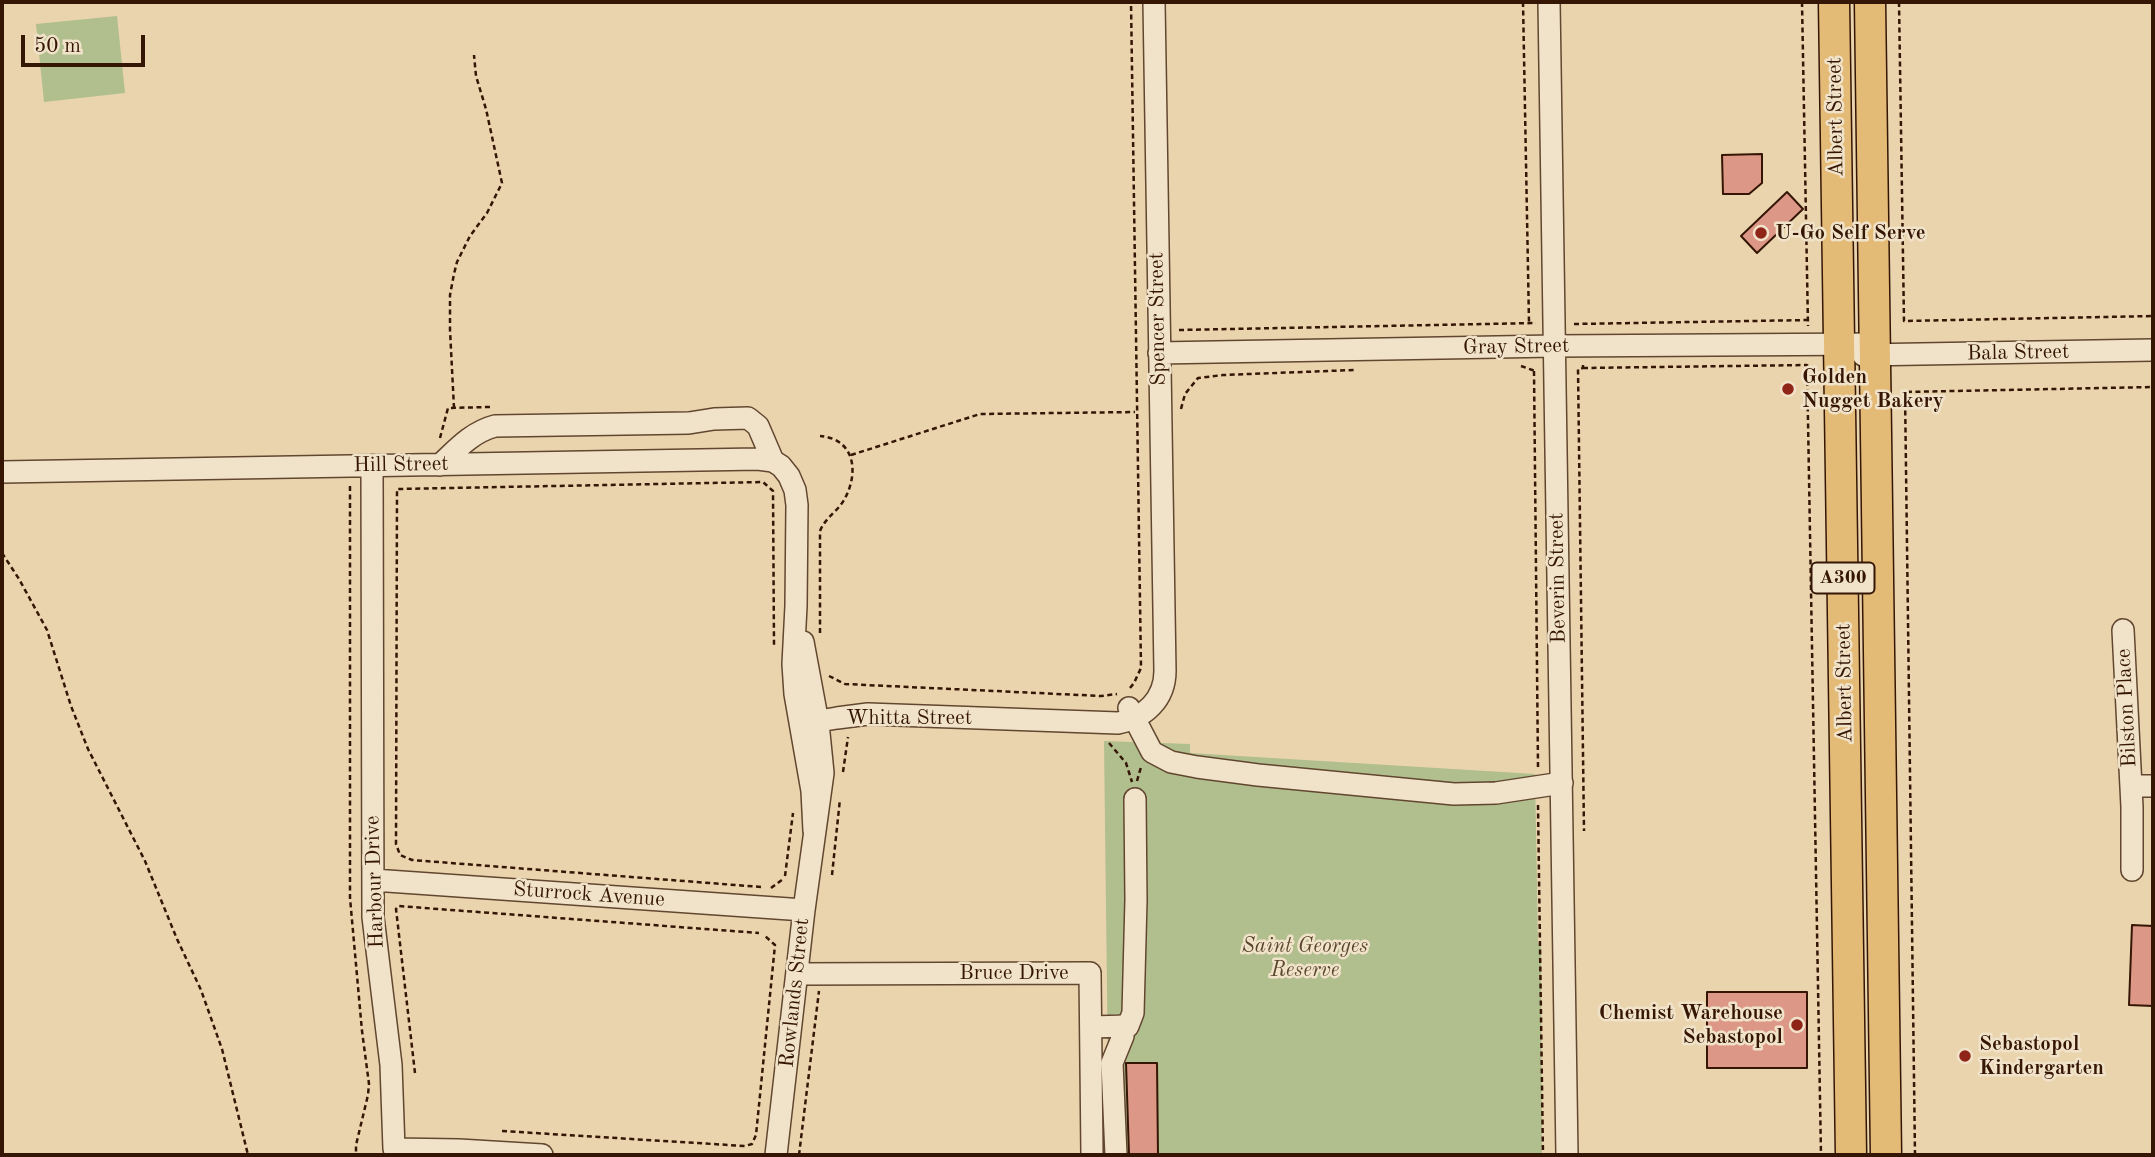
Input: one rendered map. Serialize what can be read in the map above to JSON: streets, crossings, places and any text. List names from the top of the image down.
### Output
{
  "streets": {
    "highway": ["Albert Street", "A300"],
    "street": [
      "Spencer Street",
      "Gray Street",
      "Bala Street",
      "Hill Street",
      "Beverin Street",
      "Bilston Place",
      "Whitta Street",
      "Harbour Drive",
      "Sturrock Avenue",
      "Bruce Drive",
      "Rowlands Street"
    ]
  },
  "crossings": [
    ["Albert Street", "Gray Street"],
    ["Albert Street", "Bala Street"],
    ["Spencer Street", "Gray Street"],
    ["Spencer Street", "Whitta Street"],
    ["Gray Street", "Bala Street"],
    ["Gray Street", "Beverin Street"],
    ["Hill Street", "Harbour Drive"],
    ["Hill Street", "Rowlands Street"],
    ["Whitta Street", "Rowlands Street"],
    ["Harbour Drive", "Sturrock Avenue"],
    ["Sturrock Avenue", "Rowlands Street"],
    ["Bruce Drive", "Rowlands Street"]
  ],
  "parks": ["Saint Georges Reserve"],
  "places": [
    "U-Go Self Serve",
    "Golden Nugget Bakery",
    "Chemist Warehouse Sebastopol",
    "Sebastopol Kindergarten"
  ],
  "scale_bar": "50 m"
}
